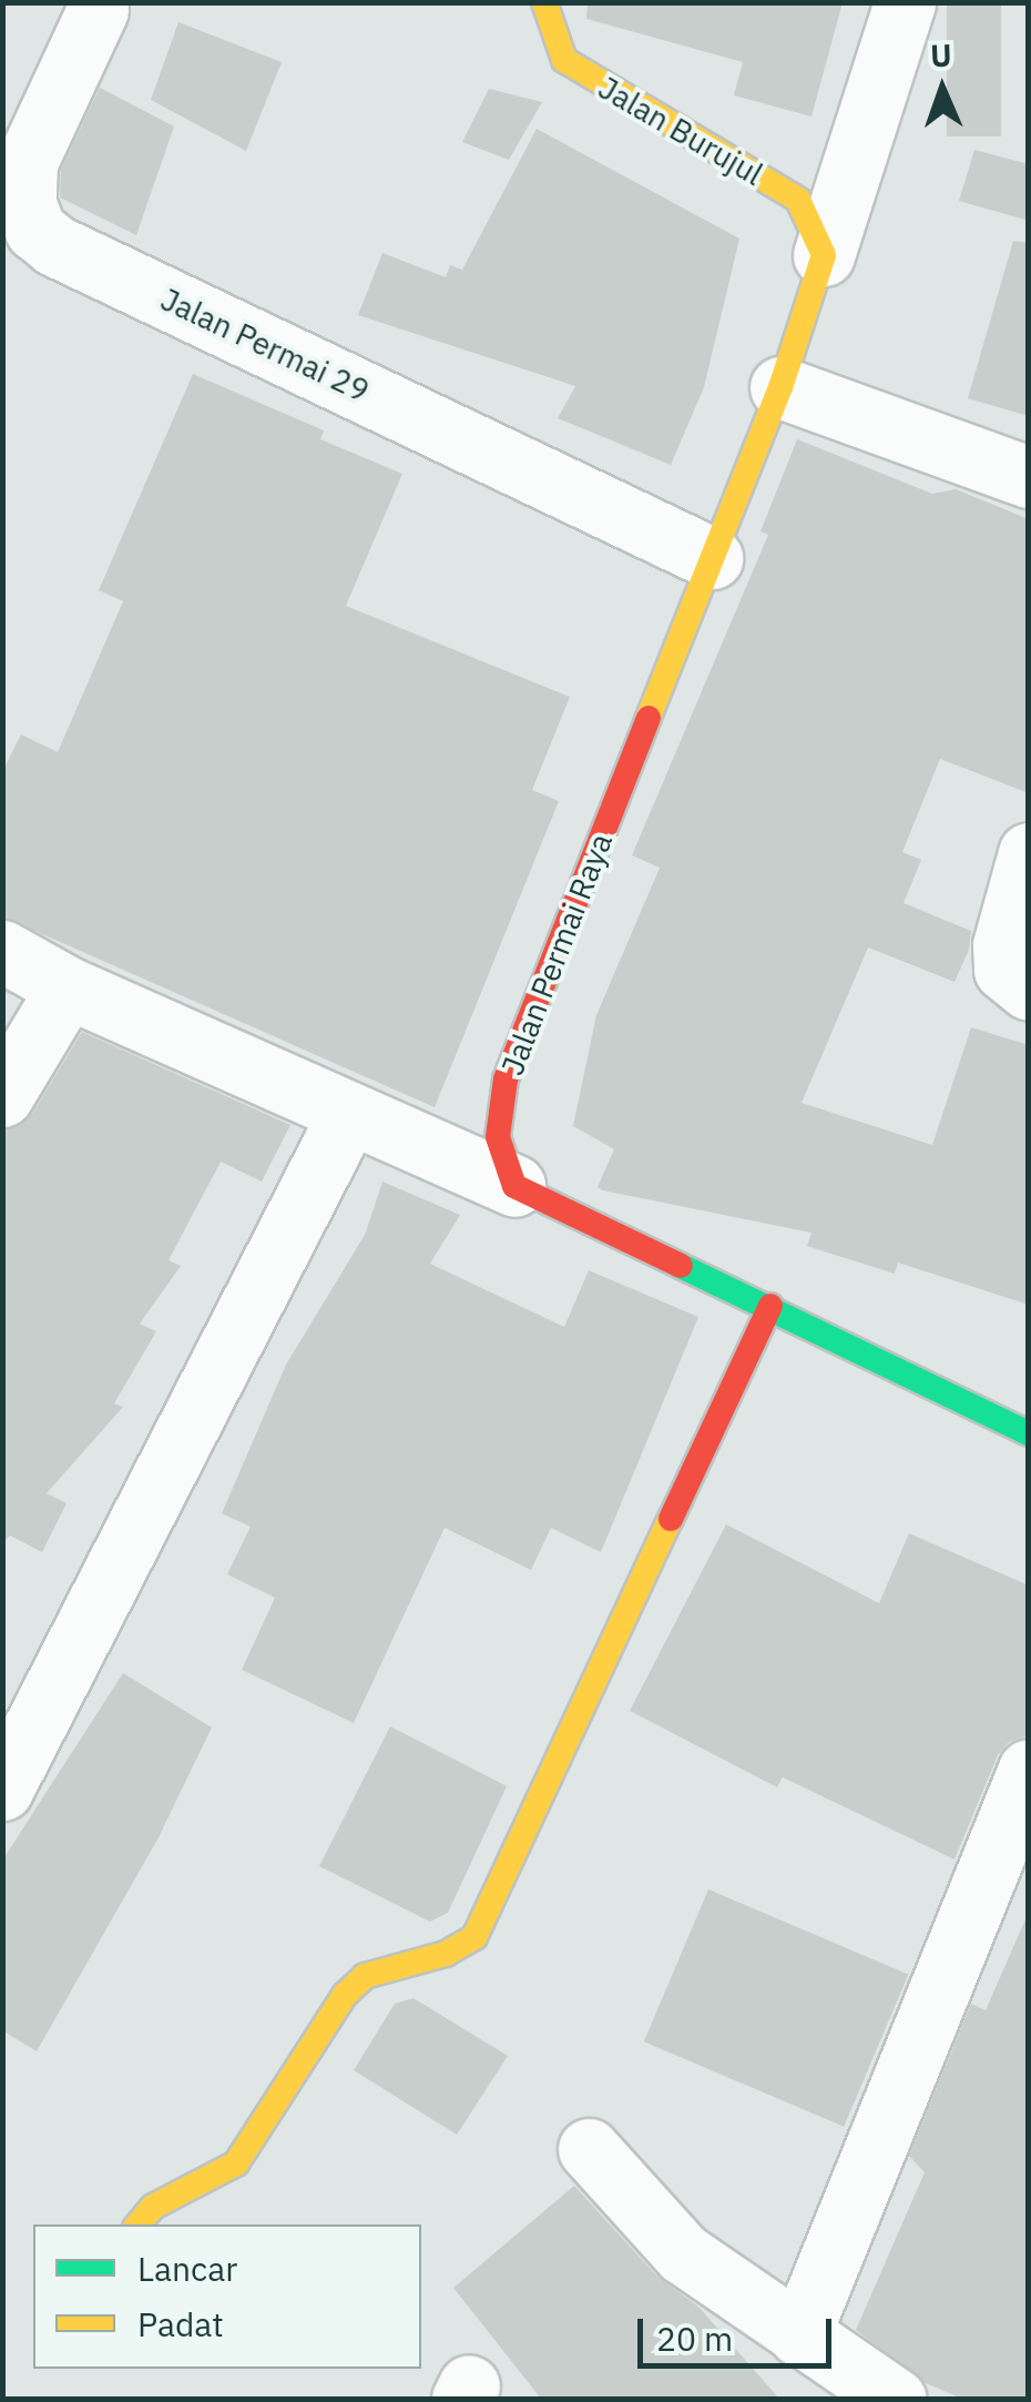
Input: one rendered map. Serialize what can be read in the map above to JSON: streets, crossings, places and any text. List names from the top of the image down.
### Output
{
  "streets": {
    "street": ["Jalan Burujul", "Jalan Permai 29", "Jalan Permai Raya"]
  },
  "crossings": [
    ["Jalan Burujul", "Jalan Permai Raya"],
    ["Jalan Permai 29", "Jalan Permai Raya"]
  ],
  "legend": ["Lancar", "Padat"],
  "scale_bar": "20 m",
  "north": "top"
}
